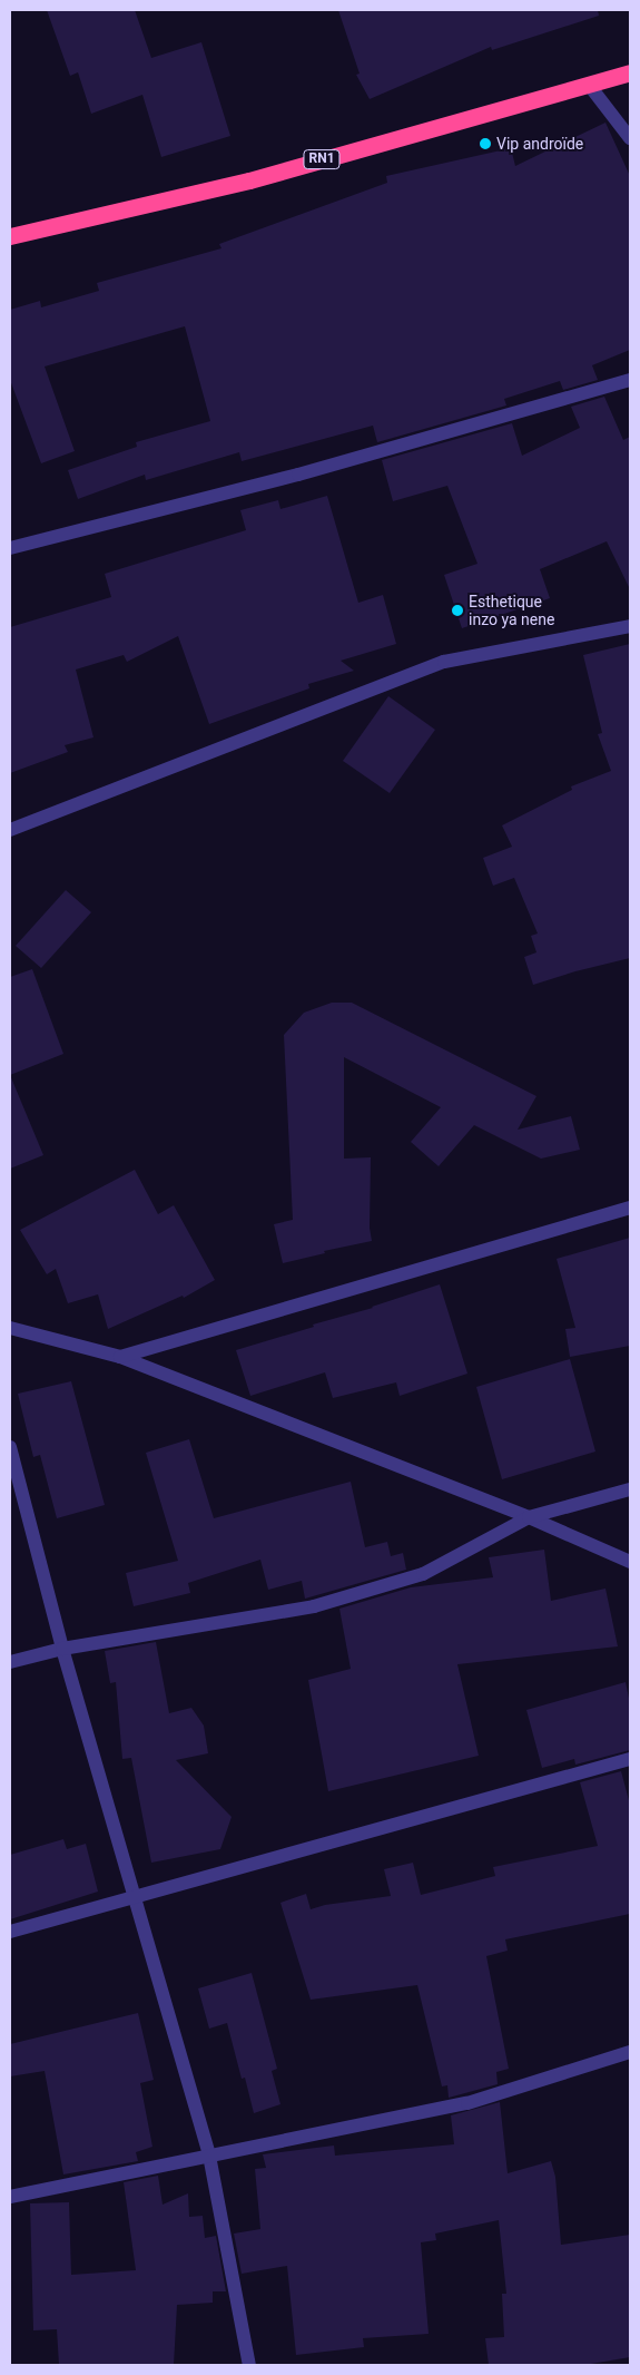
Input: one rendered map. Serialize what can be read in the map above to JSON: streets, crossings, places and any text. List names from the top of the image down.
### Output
{
  "streets": {
    "highway": ["RN1"]
  },
  "places": ["Vip androïde", "Esthetique inzo ya nene"]
}
